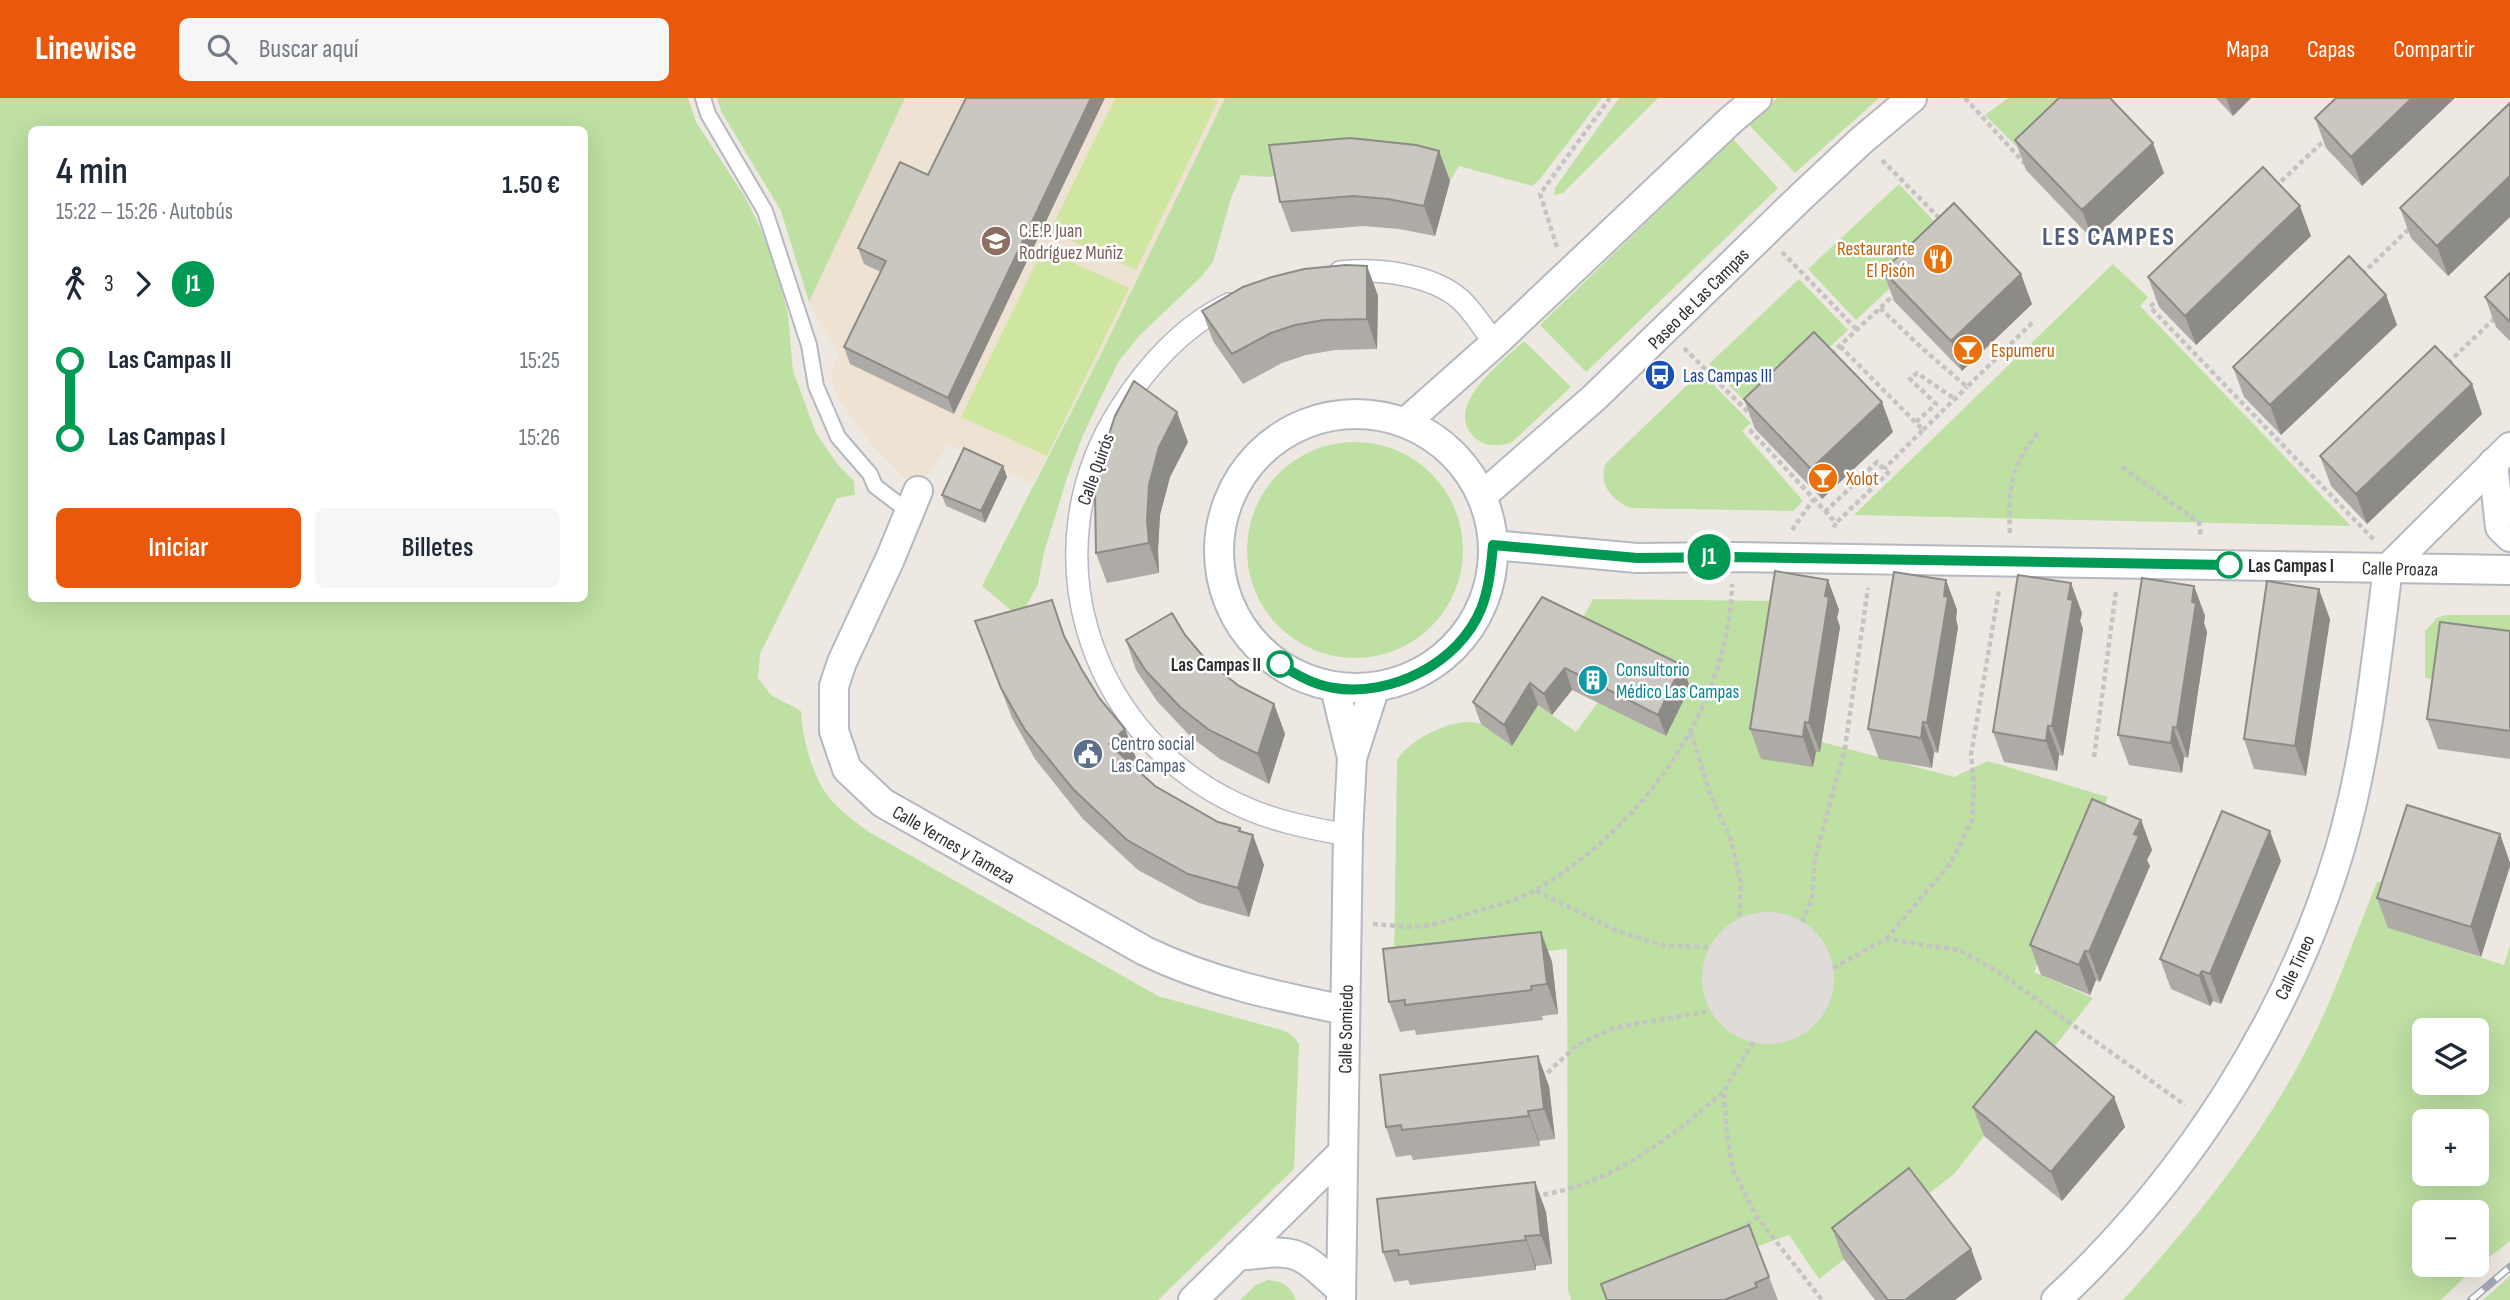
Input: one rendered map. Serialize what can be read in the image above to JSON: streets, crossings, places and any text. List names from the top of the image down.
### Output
{
  "streets": {
    "street": [
      "Paseo de Las Campas",
      "Calle Quirós",
      "Calle Proaza",
      "Calle Yernes y Tameza",
      "Calle Tineo",
      "Calle Somiedo"
    ]
  },
  "crossings": [
    ["Calle Quirós", "Calle Somiedo"],
    ["Calle Proaza", "Calle Tineo"],
    ["Calle Yernes y Tameza", "Calle Somiedo"]
  ],
  "districts": ["LES CAMPES"],
  "places": {
    "school or university": ["C.E.P. Juan Rodríguez Muñiz"],
    "restaurant": ["Restaurante El Pisón"],
    "bar": ["Espumeru", "Xolot"],
    "bus stop": ["Las Campas III"],
    "other": ["Las Campas I", "Las Campas II"],
    "building": ["Consultorio Médico Las Campas"],
    "public building": ["Centro social Las Campas"]
  },
  "lines": ["bus line J1"],
  "page": {
    "header": "Linewise",
    "search": "Buscar aquí",
    "nav": ["Mapa", "Capas", "Compartir"],
    "on_map": "J1",
    "heading": ["4 min", "15:22 – 15:26 · Autobús", "1.50 €"],
    "legs": ["3", "J1"],
    "list": [
      {
        "name": "Las Campas II",
        "value": "15:25"
      },
      {
        "name": "Las Campas I",
        "value": "15:26"
      }
    ],
    "buttons": ["Iniciar", "Billetes"],
    "map_buttons": ["+", "−"]
  }
}
